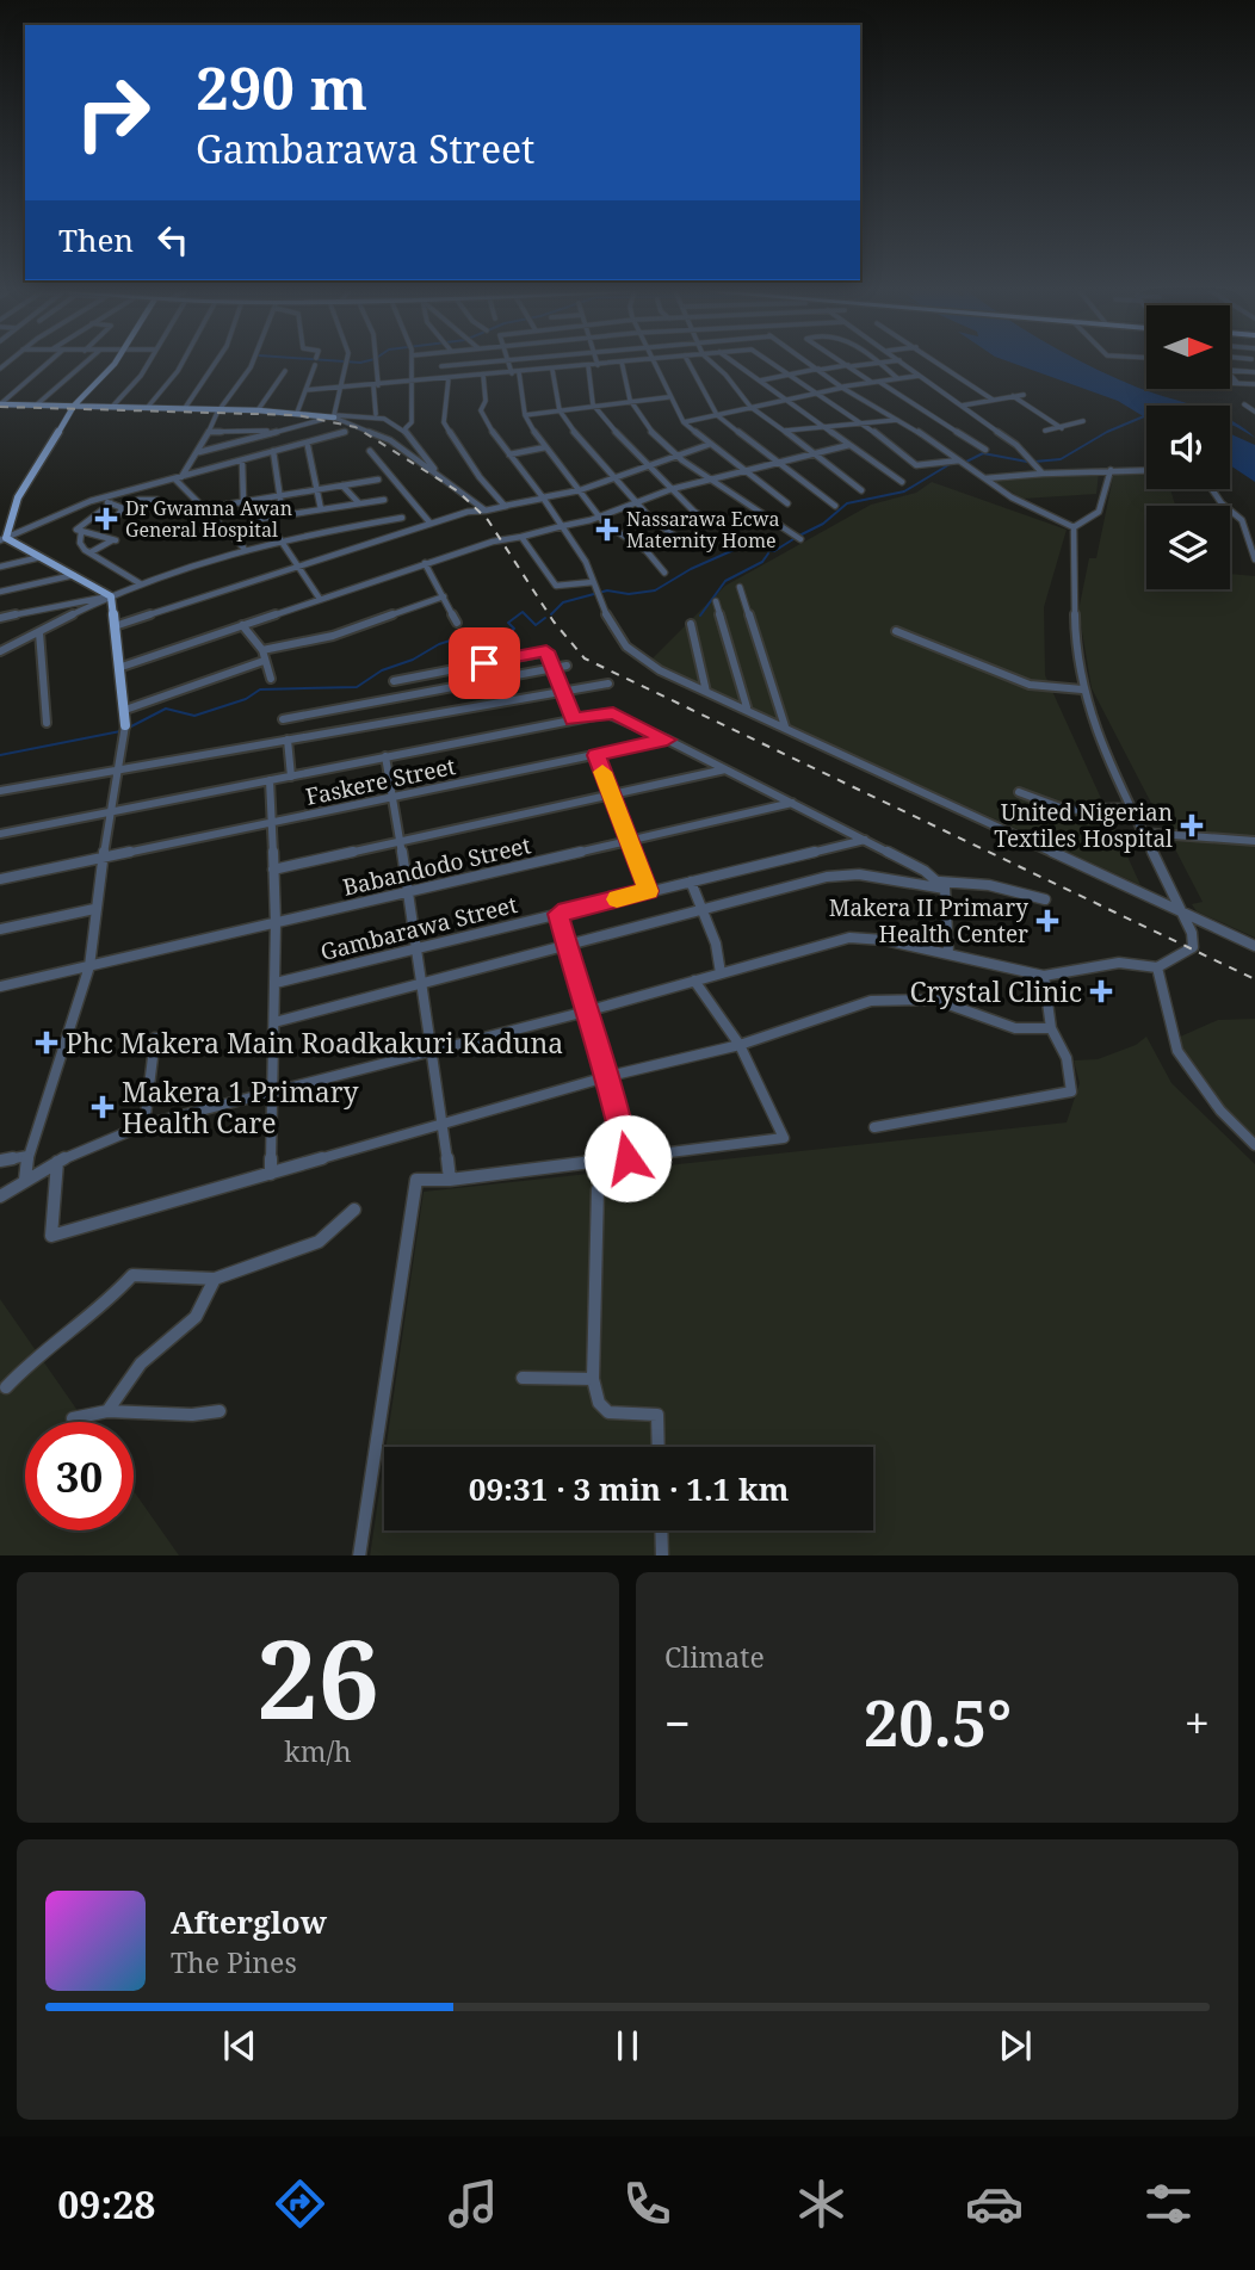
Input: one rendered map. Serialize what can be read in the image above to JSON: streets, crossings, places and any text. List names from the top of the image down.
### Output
{
  "streets": {
    "street": ["Faskere Street", "Babandodo Street", "Gambarawa Street"]
  },
  "places": {
    "health": [
      "Dr Gwamna Awan General Hospital",
      "Nassarawa Ecwa Maternity Home",
      "United Nigerian Textiles Hospital",
      "Makera II Primary Health Center",
      "Crystal Clinic",
      "Phc Makera Main Roadkakuri Kaduna",
      "Makera 1 Primary Health Care"
    ]
  },
  "north": "right",
  "page": {
    "turn": ["290 m", "Gambarawa Street"],
    "then": "Then",
    "limit": "30",
    "trip": "09:31 · 3 min · 1.1 km",
    "tile": [
      ["26", "km/h"],
      "Climate"
    ],
    "heat": ["−", "20.5°", "+"],
    "song": ["Afterglow", "The Pines"],
    "tabs": "09:28"
  }
}
